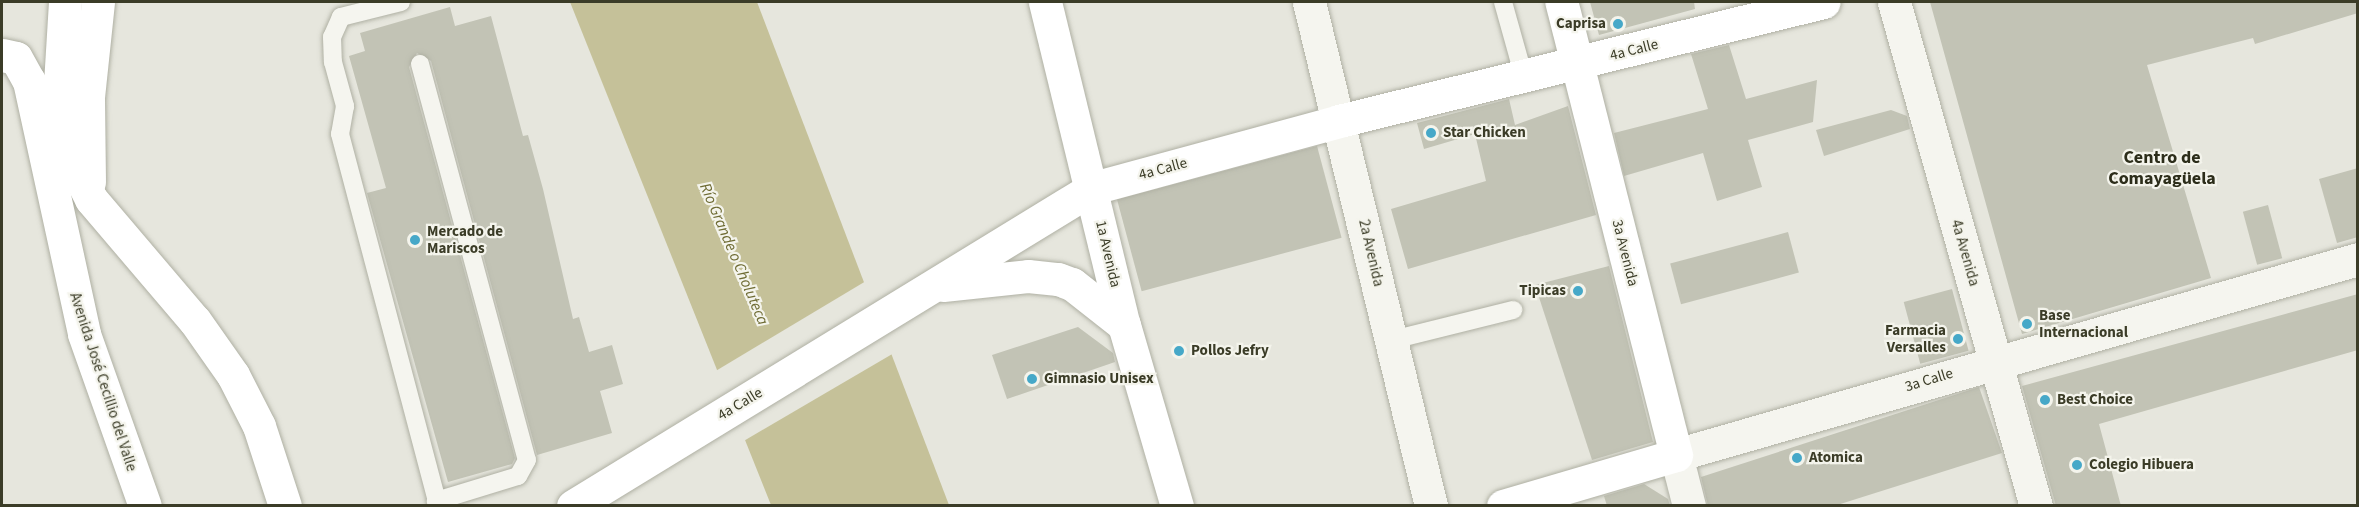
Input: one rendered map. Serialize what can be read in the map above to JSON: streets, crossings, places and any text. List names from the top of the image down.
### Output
{
  "streets": {
    "street": [
      "4a Calle",
      "2a Avenida",
      "3a Avenida",
      "4a Avenida",
      "1a Avenida",
      "3a Calle",
      "Avenida José Cecillio del Valle"
    ]
  },
  "crossings": [
    ["4a Calle", "2a Avenida"],
    ["4a Calle", "3a Avenida"],
    ["4a Calle", "1a Avenida"],
    ["3a Avenida", "3a Calle"],
    ["4a Avenida", "3a Calle"]
  ],
  "districts": ["Centro de Comayagüela"],
  "water": ["Río Grande o Choluteca"],
  "places": [
    "Caprisa",
    "Star Chicken",
    "Mercado de Mariscos",
    "Tipicas",
    "Base Internacional",
    "Farmacia Versalles",
    "Pollos Jefry",
    "Gimnasio Unisex",
    "Best Choice",
    "Atomica",
    "Colegio Hibuera"
  ]
}
